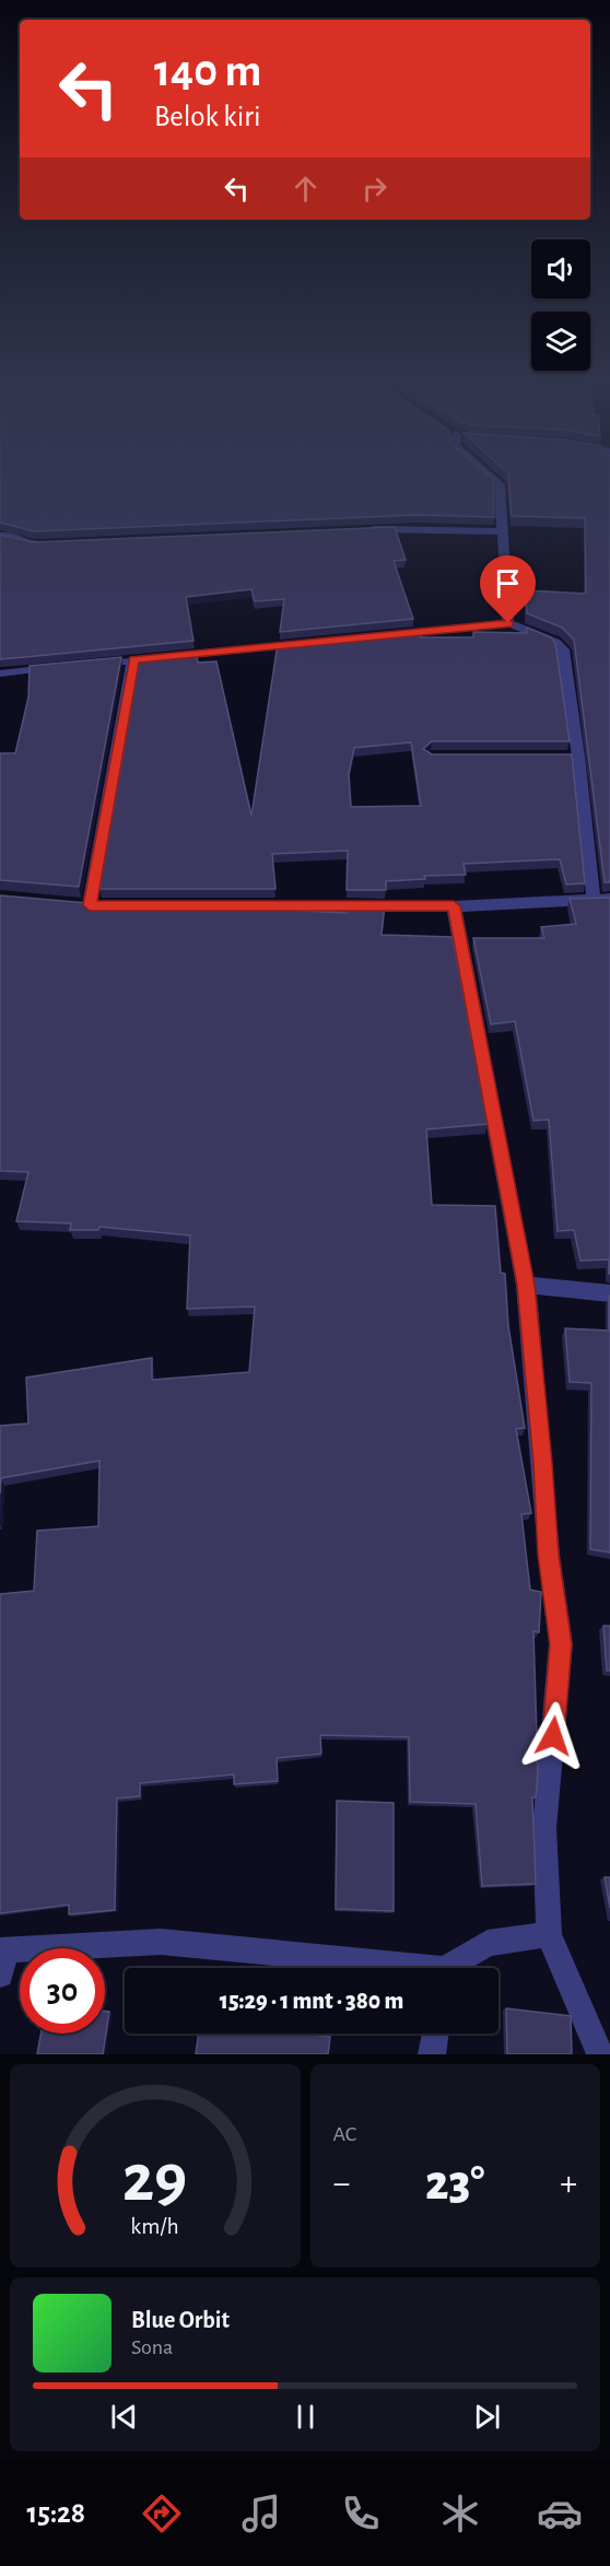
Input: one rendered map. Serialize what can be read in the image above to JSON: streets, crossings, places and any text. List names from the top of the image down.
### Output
{
  "page": {
    "turn": ["140 m", "Belok kiri"],
    "limit": "30",
    "trip": "15:29 · 1 mnt · 380 m",
    "tile": "AC",
    "heat": ["−", "23°", "+"],
    "song": ["Blue Orbit", "Sona"],
    "tabs": "15:28",
    "gauge": ["29", "km/h"]
  }
}
